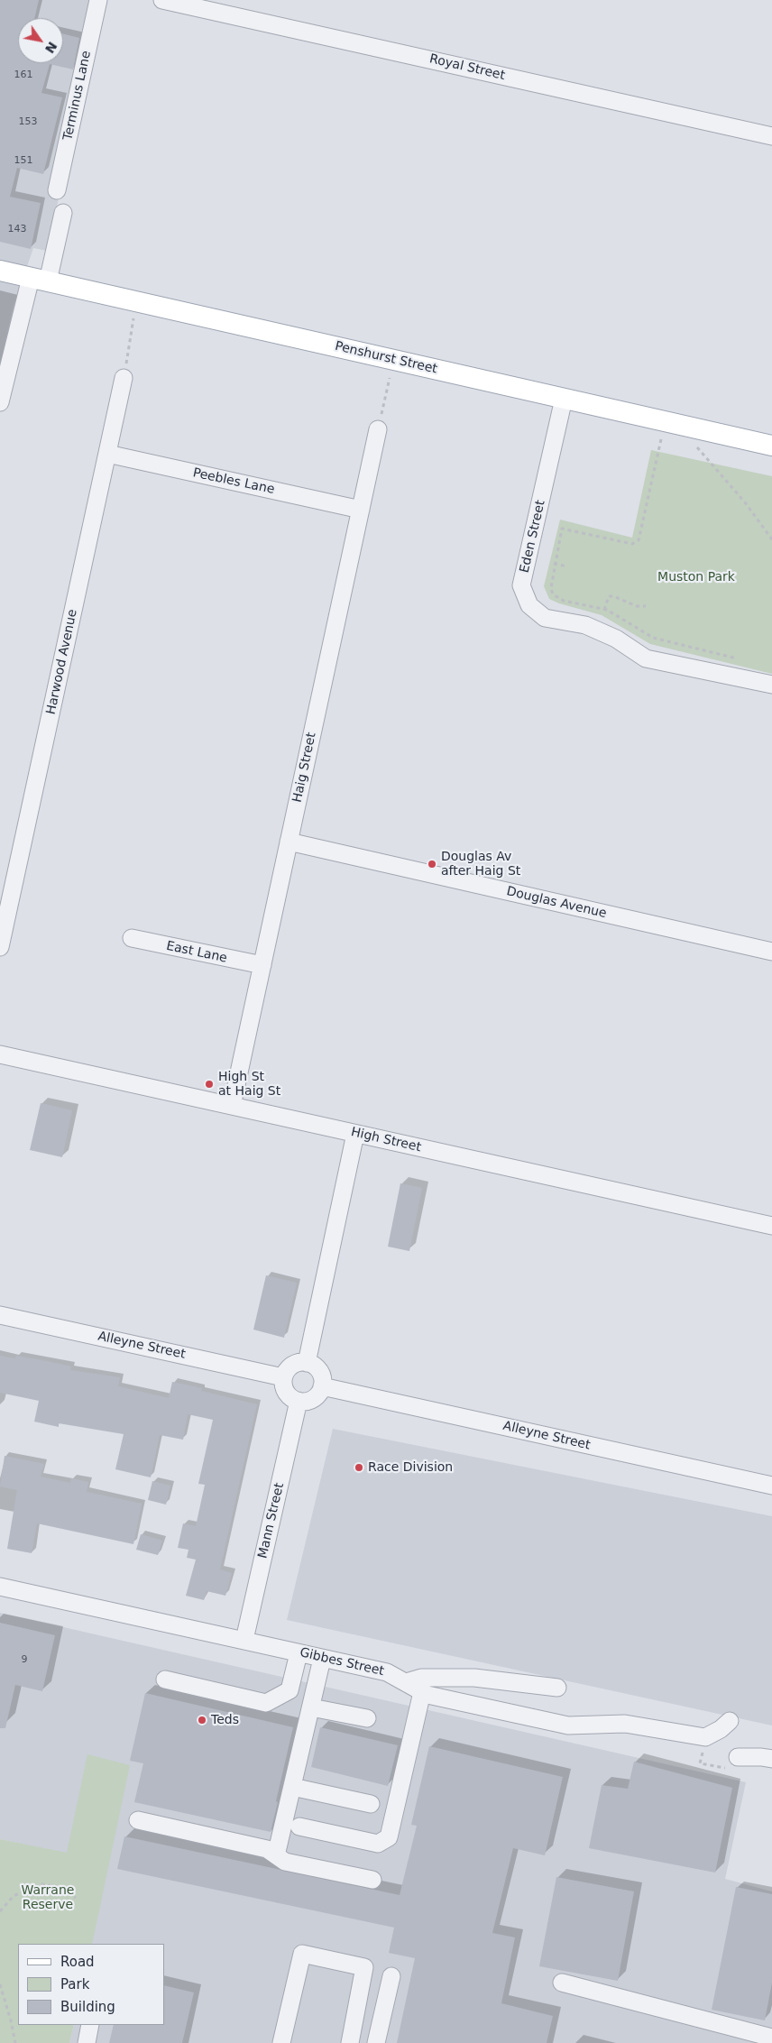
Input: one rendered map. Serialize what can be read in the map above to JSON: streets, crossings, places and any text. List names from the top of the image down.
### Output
{
  "streets": {
    "main road": ["Penshurst Street"],
    "street": [
      "Royal Street",
      "Terminus Lane",
      "Peebles Lane",
      "Eden Street",
      "Harwood Avenue",
      "Haig Street",
      "Douglas Avenue",
      "East Lane",
      "High Street",
      "Alleyne Street",
      "Mann Street",
      "Gibbes Street"
    ]
  },
  "crossings": [
    ["Penshurst Street", "Eden Street"],
    ["Peebles Lane", "Harwood Avenue"],
    ["Peebles Lane", "Haig Street"],
    ["Haig Street", "Douglas Avenue"],
    ["Haig Street", "East Lane"],
    ["Haig Street", "High Street"],
    ["Alleyne Street", "Mann Street"],
    ["Mann Street", "Gibbes Street"]
  ],
  "parks": ["Muston Park", "Warrane Reserve"],
  "places": [
    "Douglas Av after Haig St",
    "High St at Haig St",
    "Race Division",
    "Teds"
  ],
  "house_numbers": [
    "161",
    "153",
    "151",
    "143",
    "9"
  ],
  "legend": ["Road", "Park", "Building"],
  "north": "bottom right"
}
